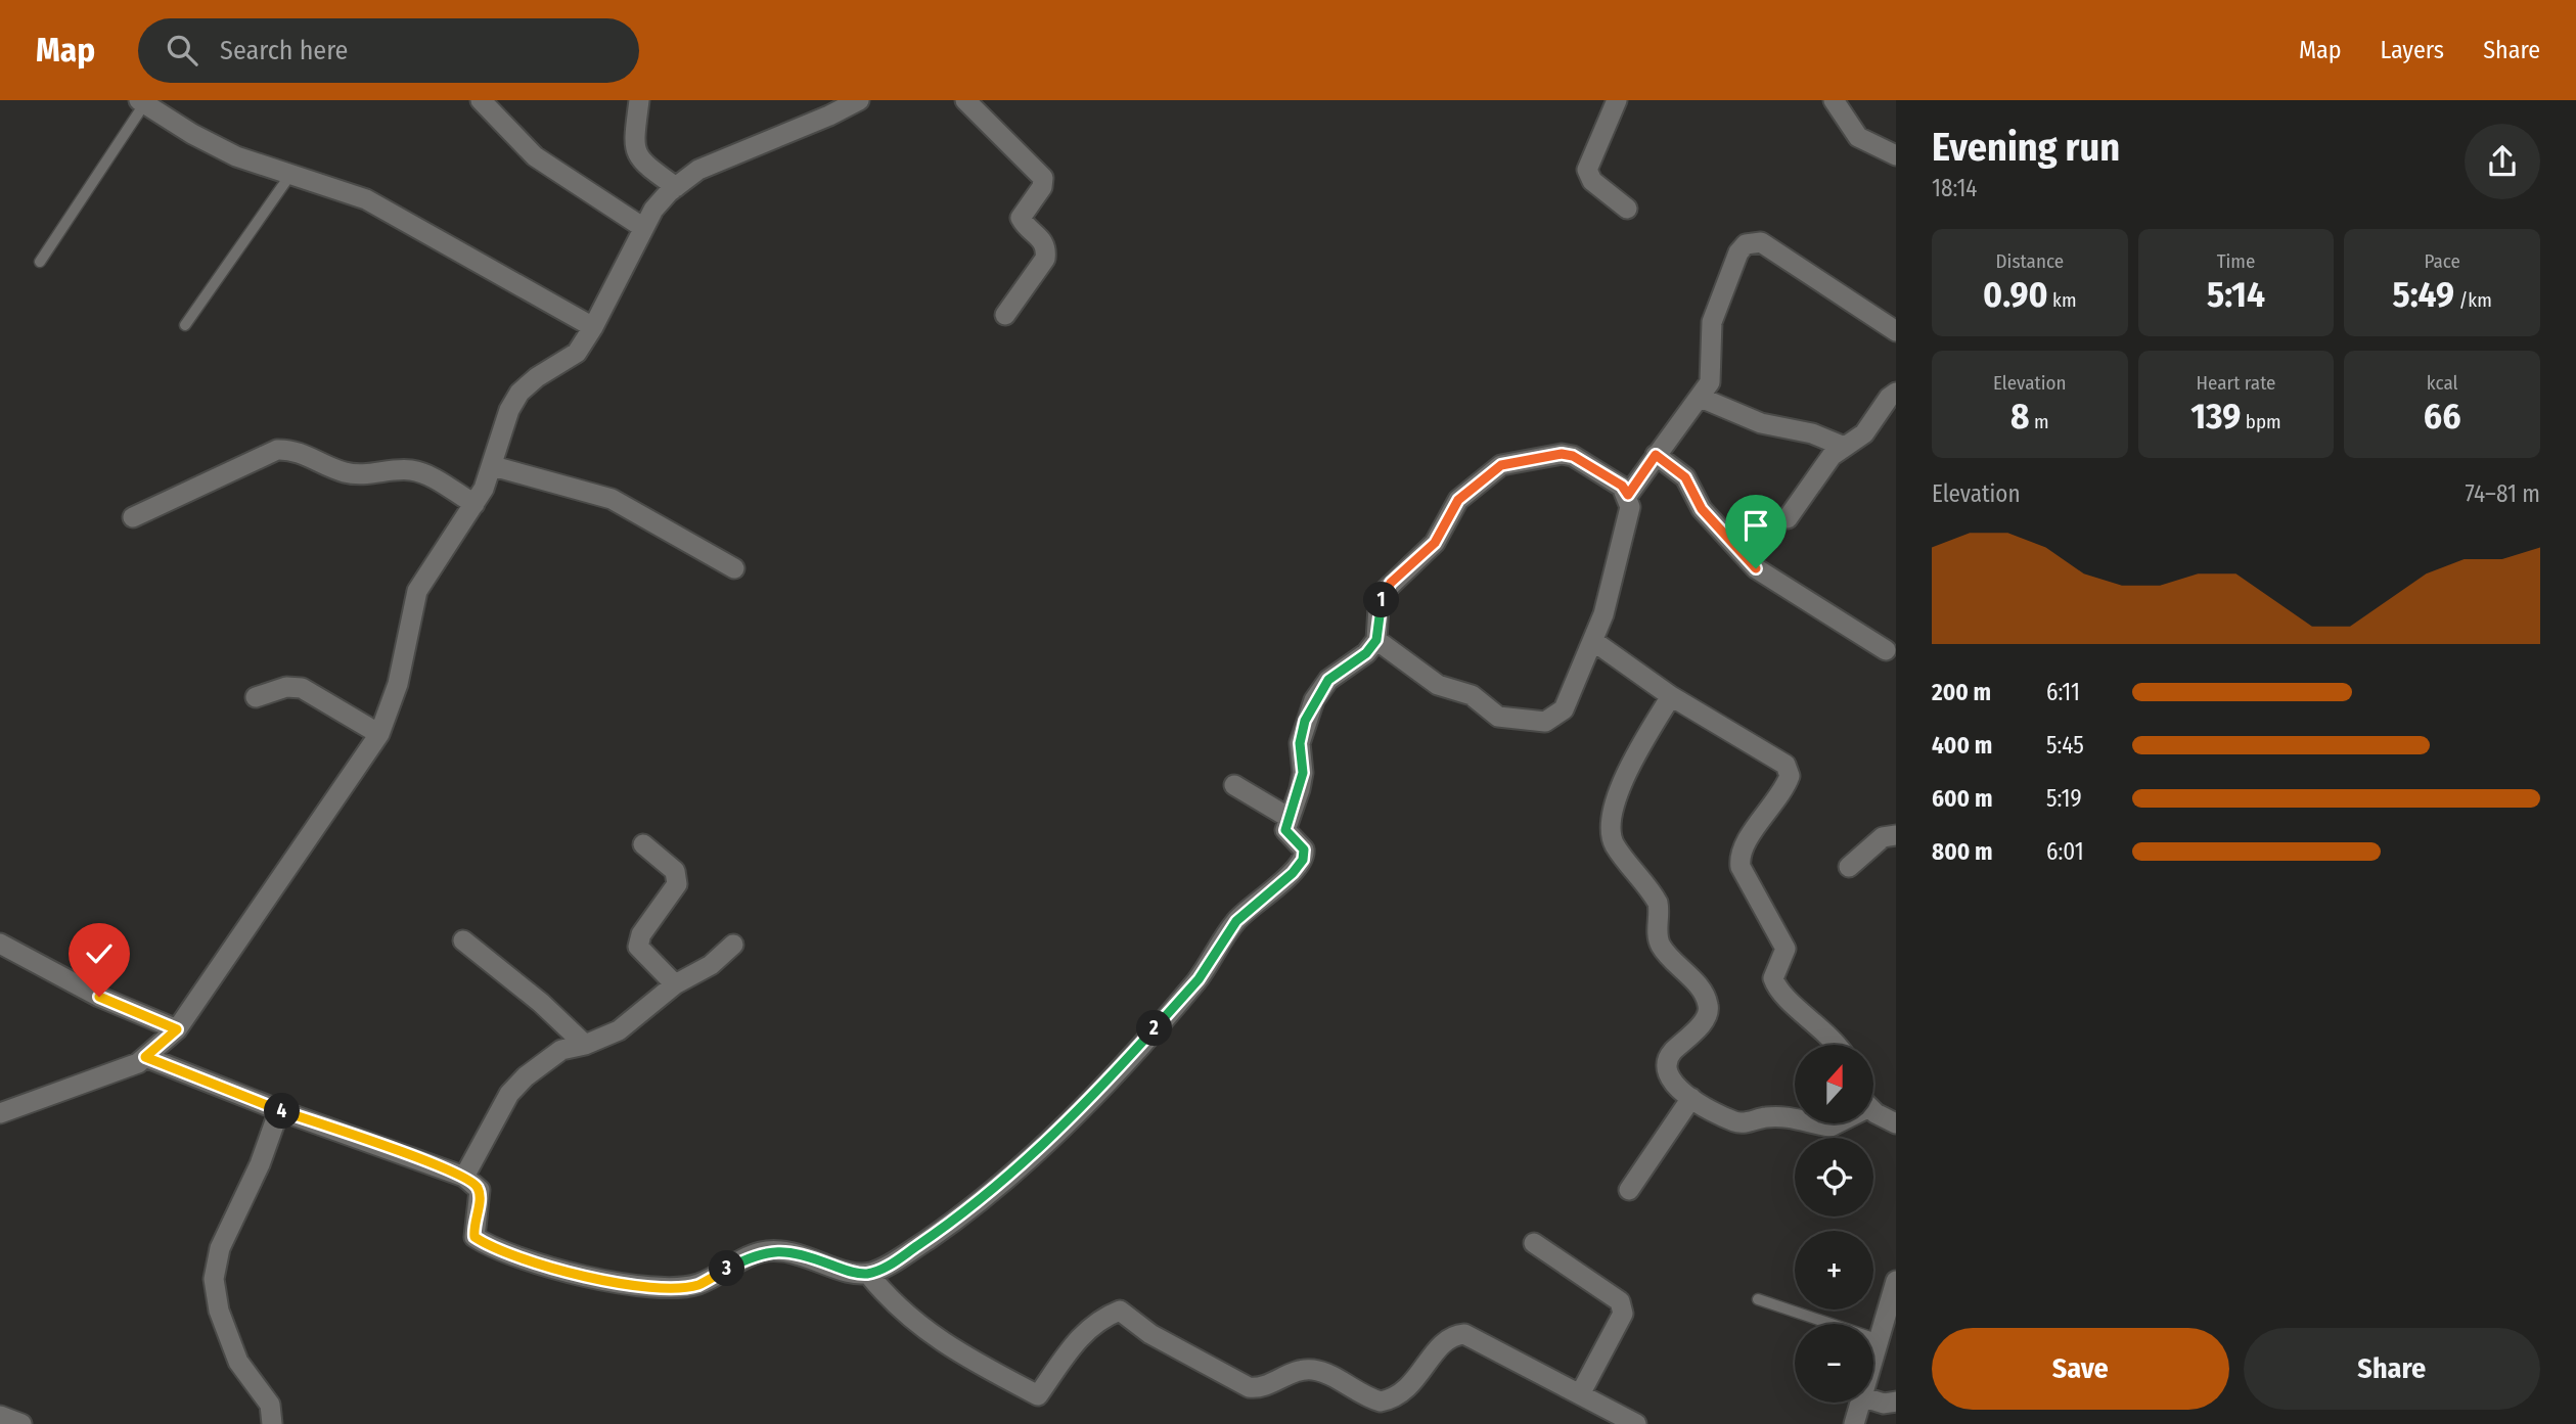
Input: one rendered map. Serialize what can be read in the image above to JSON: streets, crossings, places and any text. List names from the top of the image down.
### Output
{
  "north": "top",
  "page": {
    "header": "Map",
    "search": "Search here",
    "nav": ["Map", "Layers", "Share"],
    "heading": ["Evening run", "18:14"],
    "stats": [
      ["Distance", "0.90 km"],
      ["Time", "5:14"],
      ["Pace", "5:49 /km"],
      ["Elevation", "8 m"],
      ["Heart rate", "139 bpm"],
      ["kcal", "66"]
    ],
    "chart": ["Elevation", "74–81 m"],
    "pins": [
      "1",
      "2",
      "4",
      "3"
    ],
    "list": [
      {
        "name": "200 m",
        "note": "6:11"
      },
      {
        "name": "400 m",
        "note": "5:45"
      },
      {
        "name": "600 m",
        "note": "5:19"
      },
      {
        "name": "800 m",
        "note": "6:01"
      }
    ],
    "map_buttons": ["+", "−"],
    "buttons": ["Save", "Share"]
  }
}
